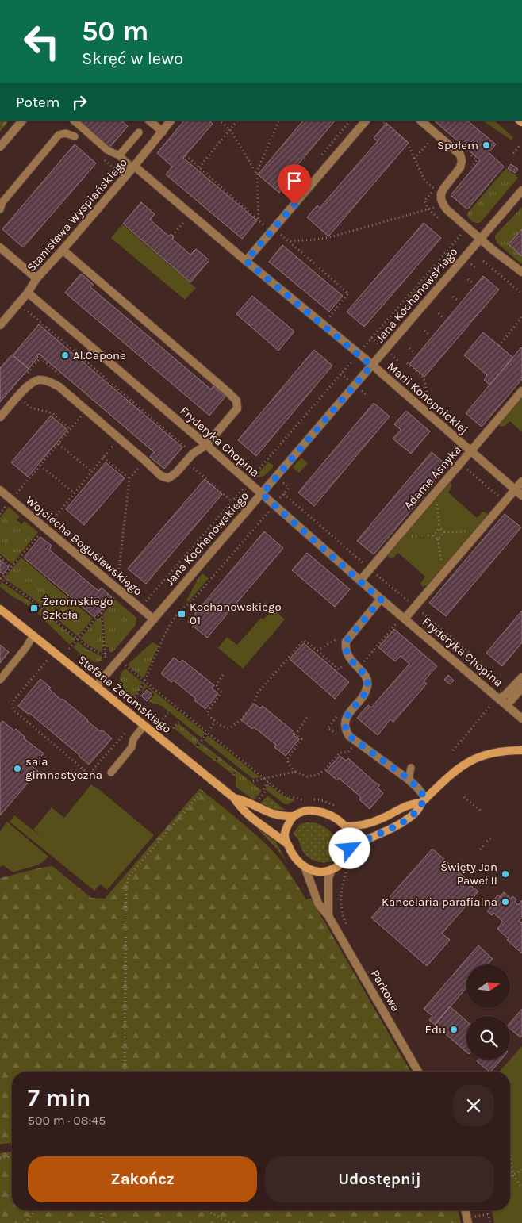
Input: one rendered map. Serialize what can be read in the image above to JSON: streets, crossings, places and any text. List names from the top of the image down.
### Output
{
  "streets": {
    "street": [
      "Stanisława Wyspiańskiego",
      "Jana Kochanowskiego",
      "Marii Konopnickiej",
      "Fryderyka Chopina",
      "Adama Asnyka",
      "Wojciecha Bogusławskiego",
      "Stefana Żeromskiego",
      "Parkowa"
    ]
  },
  "crossings": [
    ["Stanisława Wyspiańskiego", "Marii Konopnickiej"],
    ["Stanisława Wyspiańskiego", "Fryderyka Chopina"],
    ["Jana Kochanowskiego", "Marii Konopnickiej"],
    ["Jana Kochanowskiego", "Fryderyka Chopina"],
    ["Jana Kochanowskiego", "Wojciecha Bogusławskiego"],
    ["Jana Kochanowskiego", "Stefana Żeromskiego"],
    ["Marii Konopnickiej", "Adama Asnyka"],
    ["Fryderyka Chopina", "Adama Asnyka"],
    ["Stefana Żeromskiego", "Parkowa"]
  ],
  "places": {
    "other": [
      "Społem",
      "Al.Capone",
      "sala gimnastyczna",
      "Święty Jan Paweł II",
      "Kancelaria parafialna",
      "Edu"
    ],
    "transit": ["Żeromskiego Szkoła", "Kochanowskiego 01"]
  },
  "north": "right",
  "page": {
    "turn": ["50 m", "Skręć w lewo"],
    "then": "Potem",
    "heading": ["7 min", "500 m · 08:45"],
    "buttons": ["Zakończ", "Udostępnij"]
  }
}
